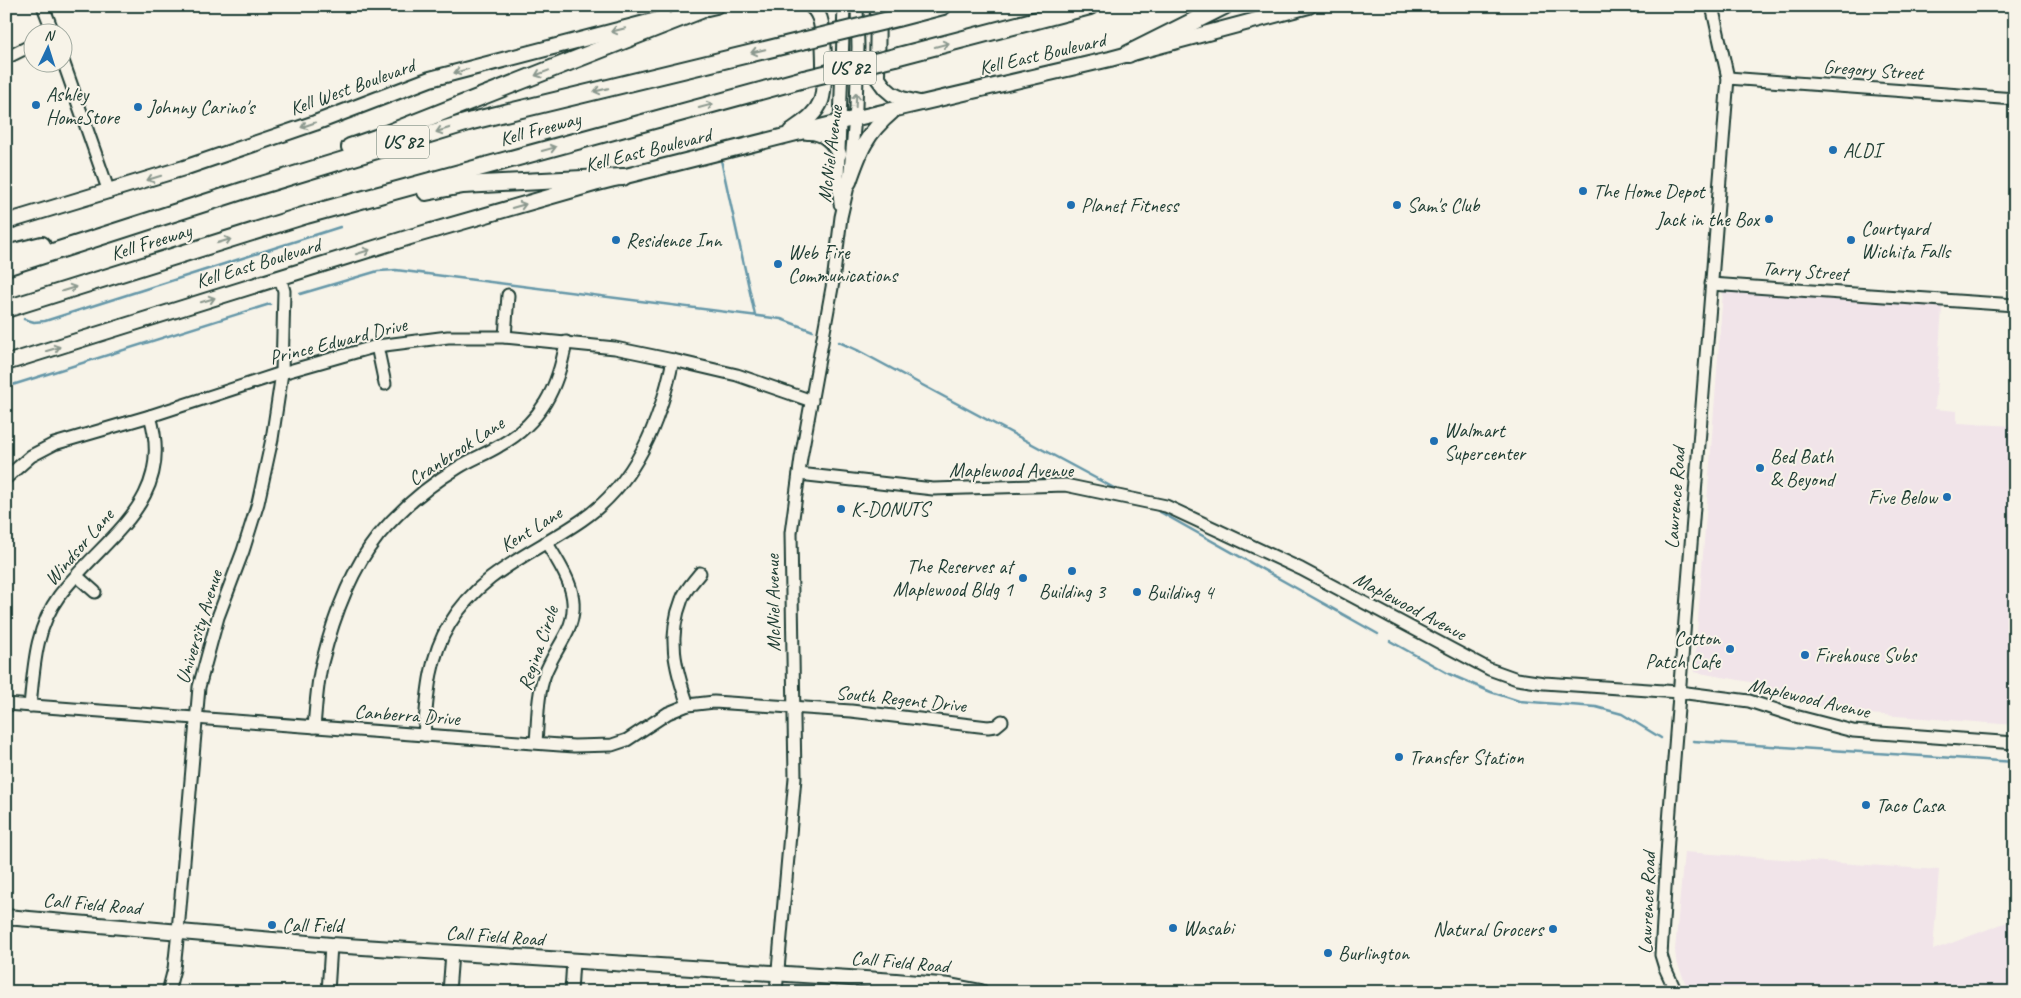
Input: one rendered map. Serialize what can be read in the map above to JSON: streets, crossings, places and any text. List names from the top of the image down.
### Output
{
  "streets": {
    "highway": ["US 82", "Kell Freeway"],
    "main road": ["Kell East Boulevard", "Kell West Boulevard", "Call Field Road"],
    "street": [
      "Gregory Street",
      "McNiel Avenue",
      "Tarry Street",
      "Prince Edward Drive",
      "Cranbrook Lane",
      "Maplewood Avenue",
      "Lawrence Road",
      "Kent Lane",
      "Windsor Lane",
      "University Avenue",
      "Regina Circle",
      "South Regent Drive",
      "Canberra Drive"
    ]
  },
  "crossings": [
    ["Kell East Boulevard", "McNiel Avenue"],
    ["Kell East Boulevard", "University Avenue"],
    ["Gregory Street", "Lawrence Road"],
    ["McNiel Avenue", "Prince Edward Drive"],
    ["McNiel Avenue", "Maplewood Avenue"],
    ["McNiel Avenue", "South Regent Drive"],
    ["McNiel Avenue", "Canberra Drive"],
    ["McNiel Avenue", "Call Field Road"],
    ["Tarry Street", "Lawrence Road"],
    ["Prince Edward Drive", "Cranbrook Lane"],
    ["Prince Edward Drive", "Kent Lane"],
    ["Prince Edward Drive", "Windsor Lane"],
    ["Prince Edward Drive", "University Avenue"],
    ["Cranbrook Lane", "Canberra Drive"],
    ["Maplewood Avenue", "Lawrence Road"],
    ["Kent Lane", "Regina Circle"],
    ["Kent Lane", "Canberra Drive"],
    ["Windsor Lane", "Canberra Drive"],
    ["University Avenue", "Canberra Drive"],
    ["University Avenue", "Call Field Road"],
    ["Regina Circle", "Canberra Drive"],
    ["South Regent Drive", "Canberra Drive"]
  ],
  "one_way": ["Kell East Boulevard", "Kell West Boulevard"],
  "places": [
    "Ashley HomeStore",
    "Johnny Carino's",
    "ALDI",
    "The Home Depot",
    "Planet Fitness",
    "Sam's Club",
    "Jack in the Box",
    "Residence Inn",
    "Courtyard Wichita Falls",
    "Web Fire Communications",
    "Walmart Supercenter",
    "Bed Bath & Beyond",
    "Five Below",
    "K-DONUTS",
    "Building 3",
    "The Reserves at Maplewood Bldg 1",
    "Building 4",
    "Cotton Patch Cafe",
    "Firehouse Subs",
    "Transfer Station",
    "Taco Casa",
    "Call Field",
    "Wasabi",
    "Natural Grocers",
    "Burlington"
  ],
  "north": "top"
}
